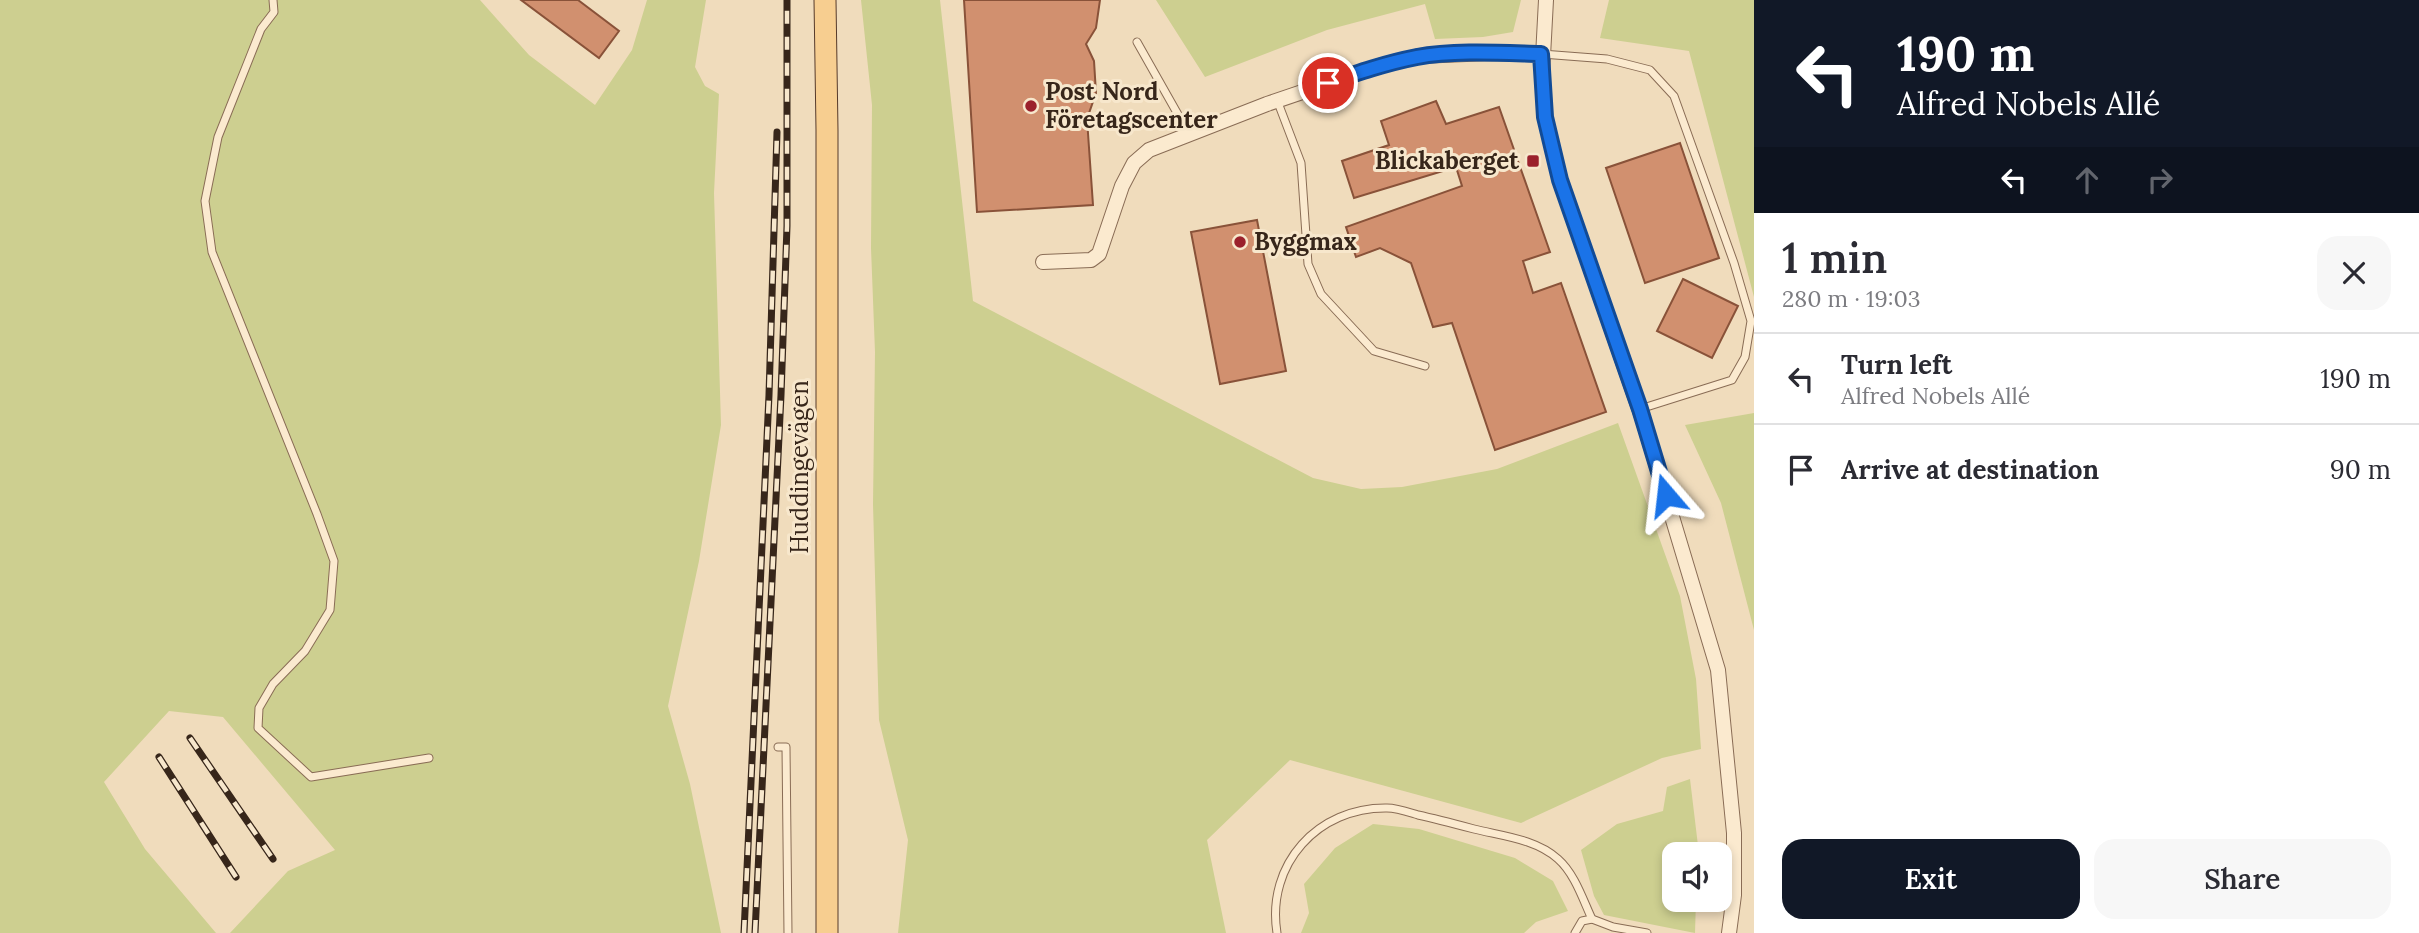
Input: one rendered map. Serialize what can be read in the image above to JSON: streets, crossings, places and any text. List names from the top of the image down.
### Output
{
  "streets": {
    "main road": ["Huddingevägen"]
  },
  "places": {
    "other": ["Post Nord Företagscenter", "Byggmax"],
    "transit": ["Blickaberget"]
  },
  "page": {
    "turn": ["190 m", "Alfred Nobels Allé"],
    "heading": ["1 min", "280 m · 19:03"],
    "list": [
      {
        "name": "Turn left",
        "note": "Alfred Nobels Allé",
        "value": "190 m"
      },
      {
        "name": "Arrive at destination",
        "value": "90 m"
      }
    ],
    "buttons": ["Exit", "Share"]
  }
}
